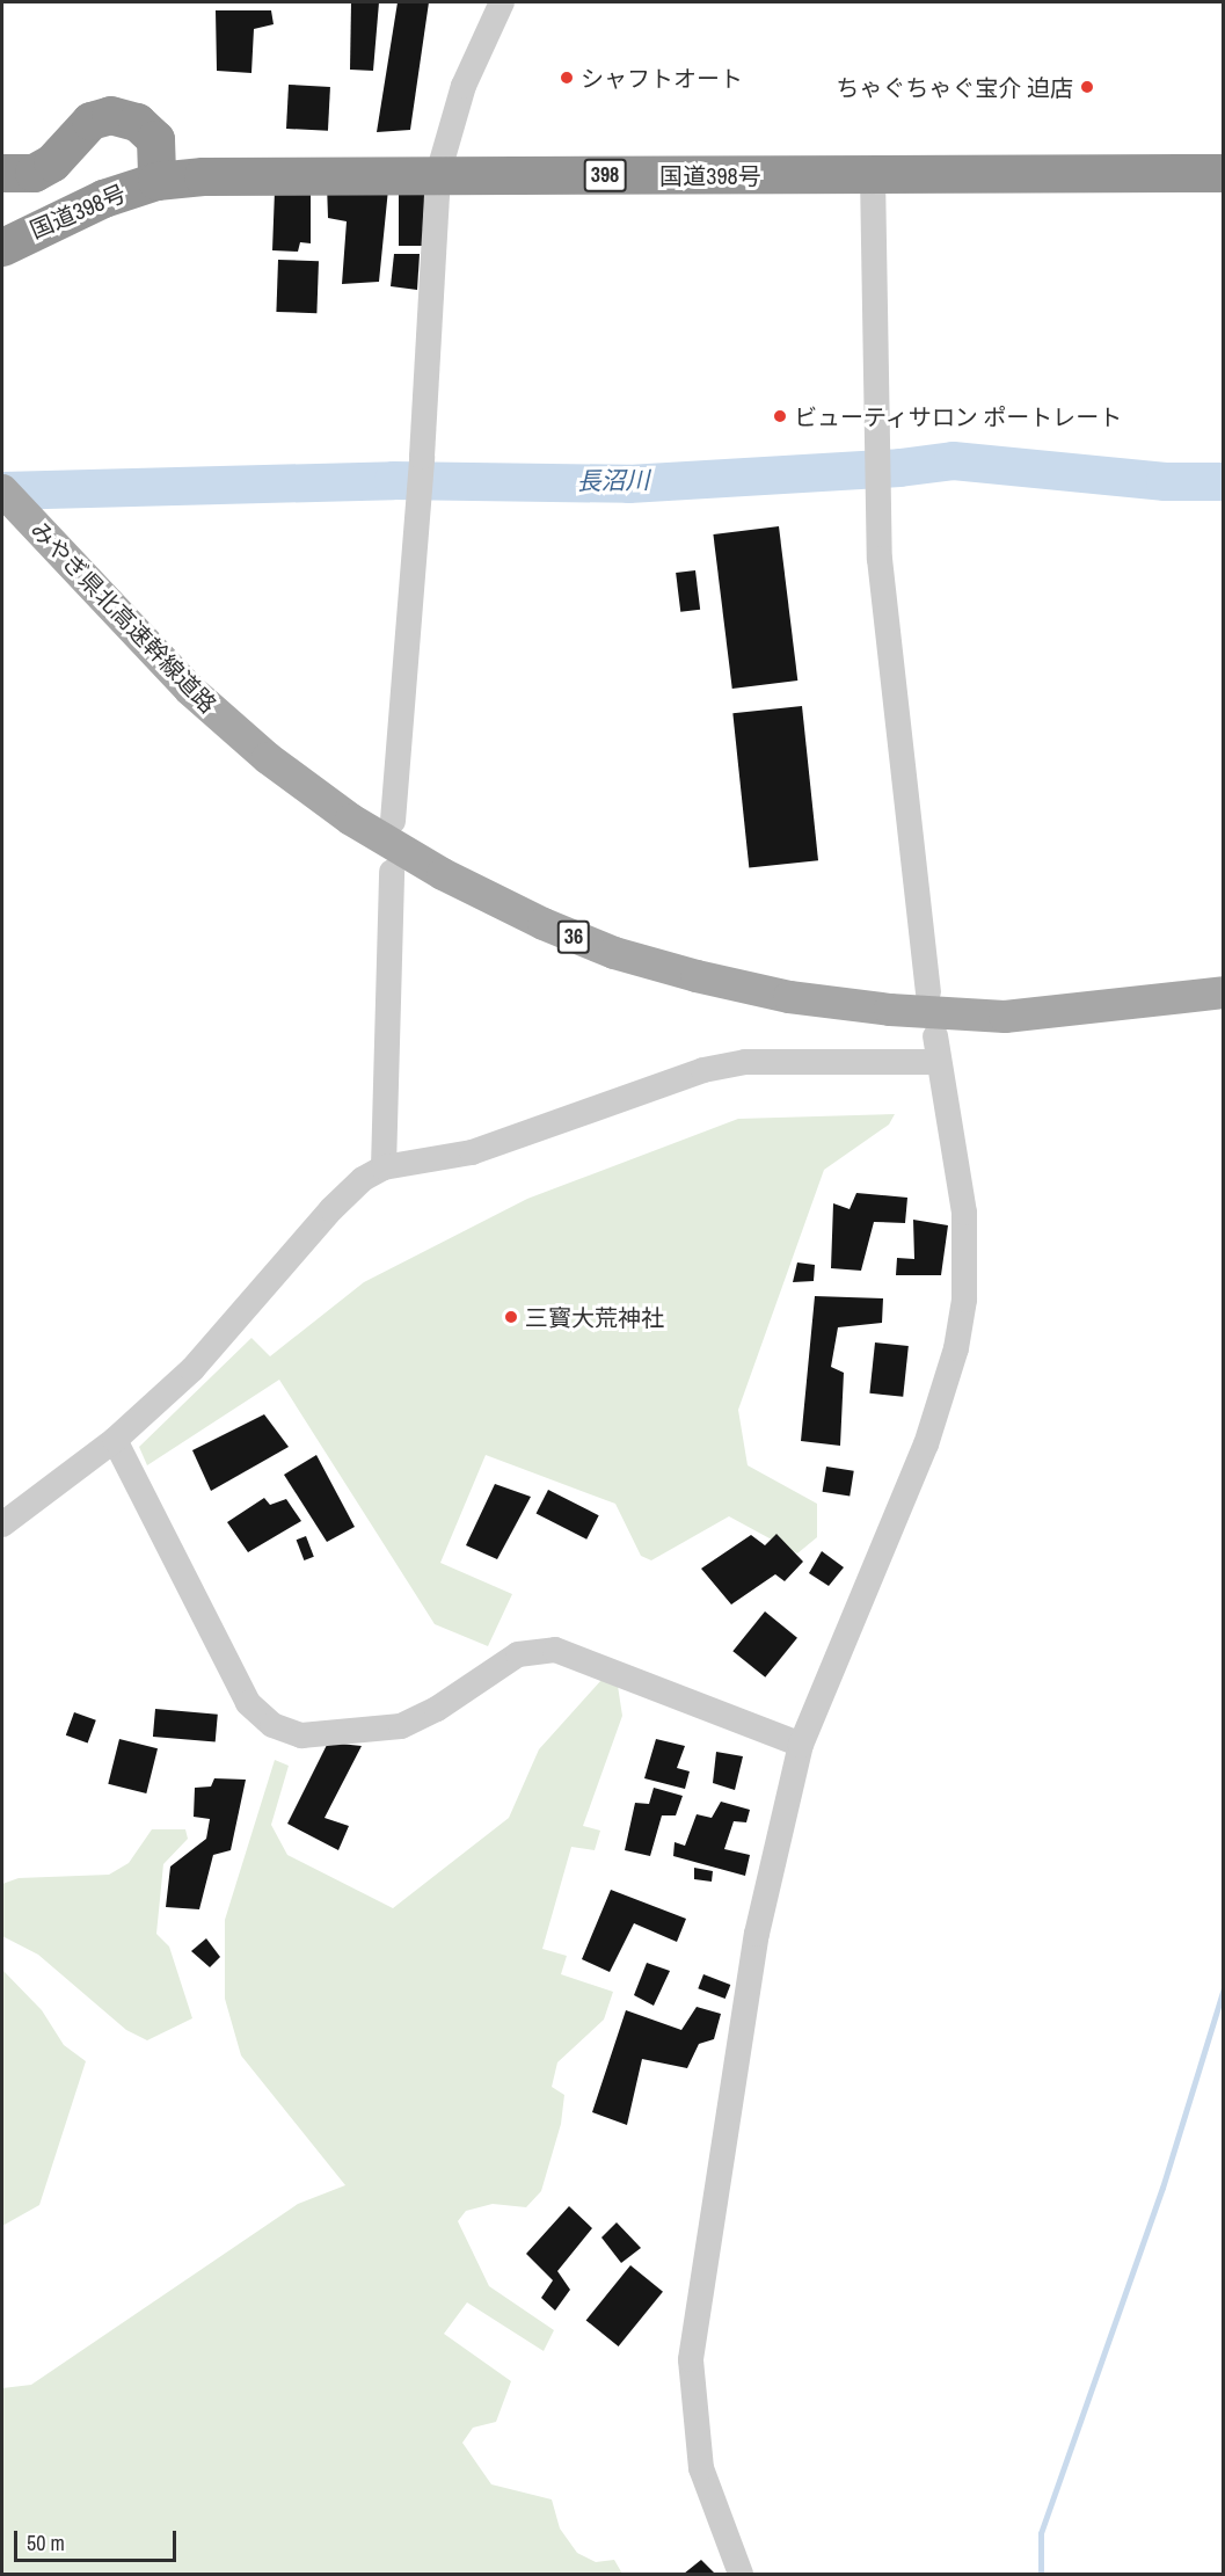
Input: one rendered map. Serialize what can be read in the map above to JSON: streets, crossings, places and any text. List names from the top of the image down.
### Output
{
  "streets": {
    "highway": ["398", "国道398号"],
    "main road": ["みやぎ県北高速幹線道路", "36"]
  },
  "water": ["長沼川"],
  "places": [
    "シャフトオート",
    "ちゃぐちゃぐ宝介 迫店",
    "ビューティサロン ポートレート",
    "三寳大荒神社"
  ],
  "scale_bar": "50 m"
}
